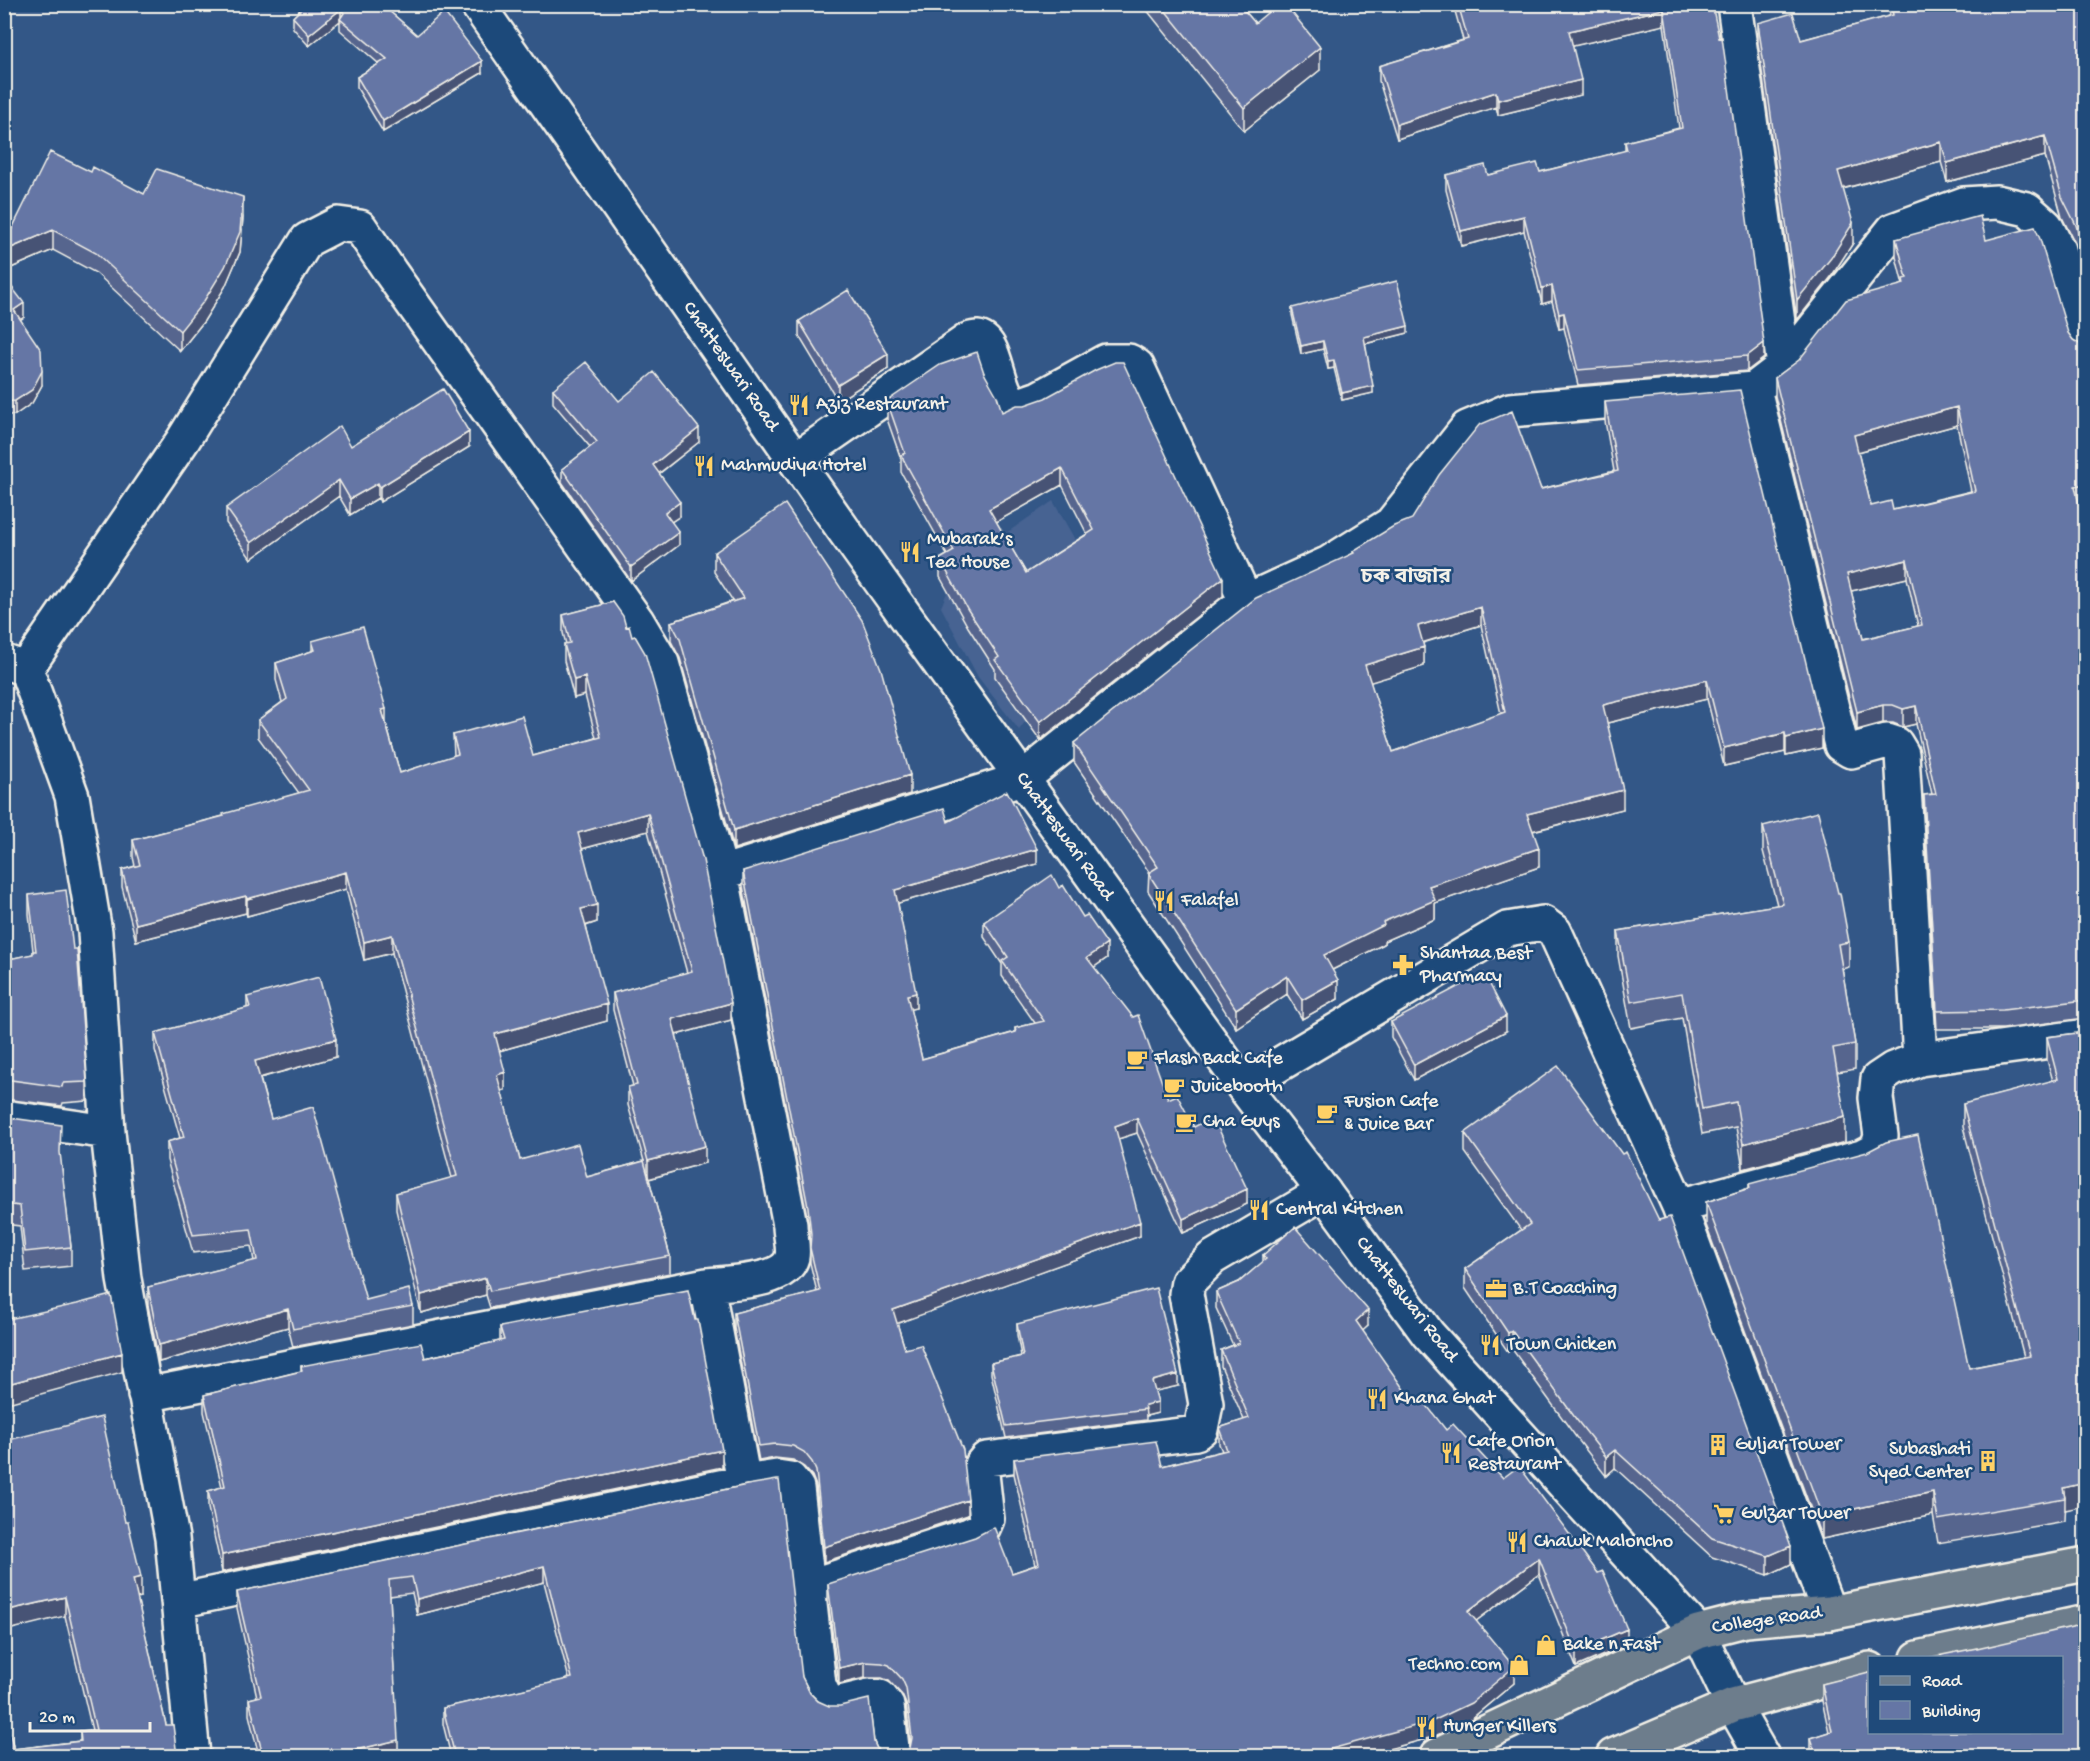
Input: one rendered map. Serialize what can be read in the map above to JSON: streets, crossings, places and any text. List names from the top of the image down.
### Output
{
  "streets": {
    "main road": ["College Road"],
    "street": ["Chatteswari Road"]
  },
  "crossings": [
    ["Chatteswari Road", "College Road"]
  ],
  "districts": ["চক বাজার"],
  "places": {
    "restaurant": [
      "Aziz Restaurant",
      "Mahmudiya Hotel",
      "Mubarak’s Tea House",
      "Falafel",
      "Central Kitchen",
      "Town Chicken",
      "Khana Ghat",
      "Cafe Orion Restaurant",
      "Chawk Maloncho",
      "Hunger Killers"
    ],
    "pharmacy": ["Shantaa Best Pharmacy"],
    "cafe": [
      "Flash Back Cafe",
      "Juicebooth",
      "Fusion Cafe & Juice Bar",
      "Cha Guys"
    ],
    "office": ["B.T Coaching"],
    "building": ["Guljar Tower", "Subashati Syed Center"],
    "supermarket": ["Gulzar Tower"],
    "shop": ["Bake n Fast", "Techno.com"]
  },
  "legend": ["Road", "Building"],
  "scale_bar": "20 m"
}
